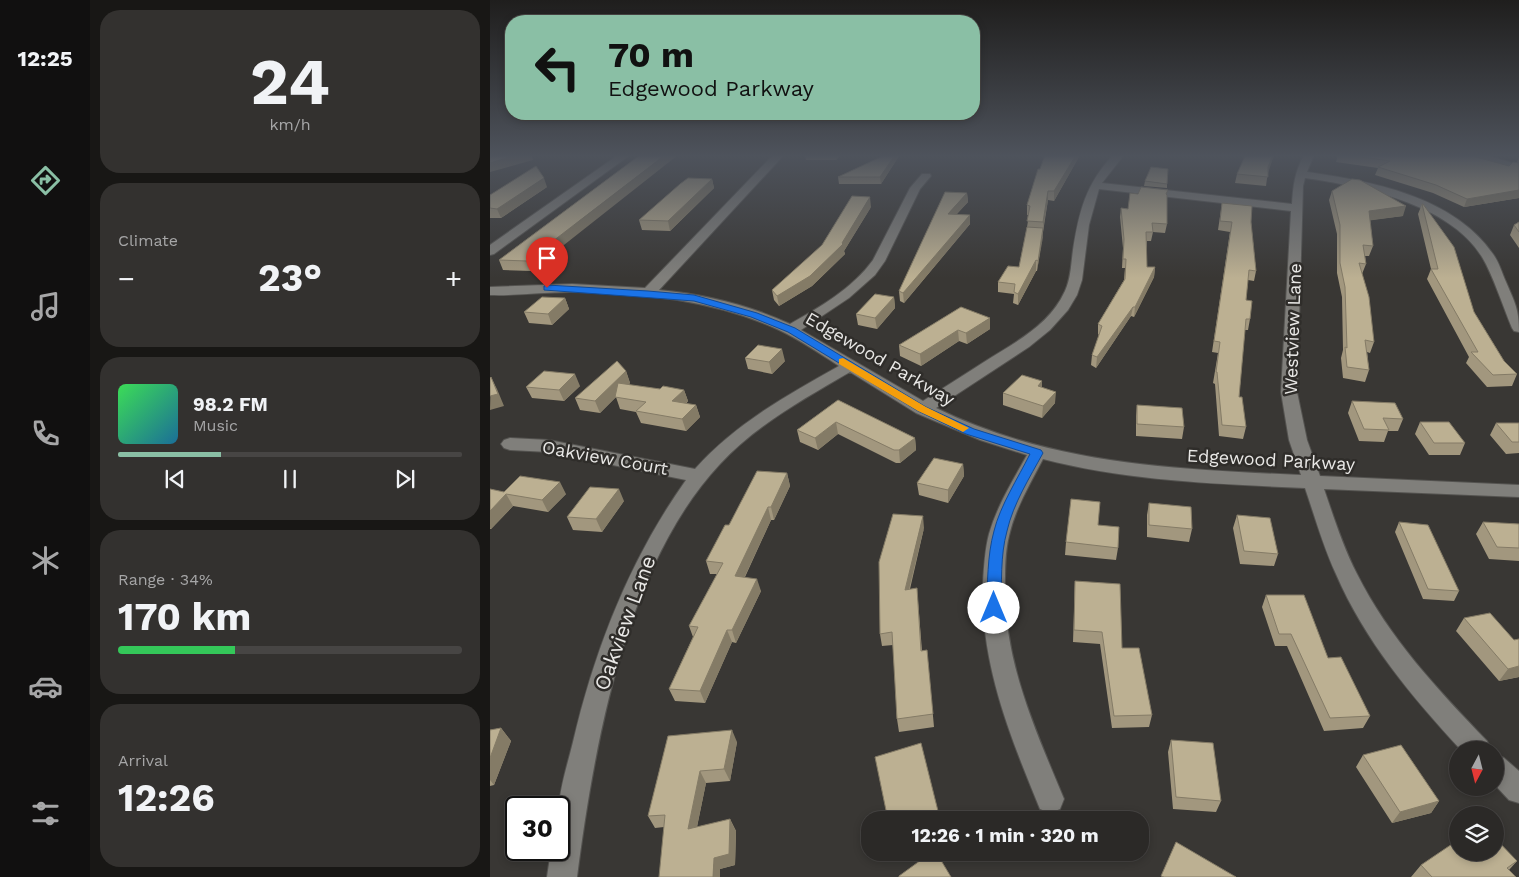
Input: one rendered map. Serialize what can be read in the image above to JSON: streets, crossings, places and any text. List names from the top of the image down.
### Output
{
  "streets": {
    "street": [
      "Westview Lane",
      "Edgewood Parkway",
      "Oakview Court",
      "Oakview Lane"
    ]
  },
  "crossings": [
    ["Westview Lane", "Edgewood Parkway"],
    ["Edgewood Parkway", "Oakview Lane"],
    ["Oakview Court", "Oakview Lane"]
  ],
  "north": "bottom",
  "page": {
    "tabs": "12:25",
    "tile": [
      ["24", "km/h"],
      "Climate",
      ["Range · 34%", "170 km"],
      ["Arrival", "12:26"]
    ],
    "turn": ["70 m", "Edgewood Parkway"],
    "heat": ["−", "23°", "+"],
    "song": ["98.2 FM", "Music"],
    "limit": "30",
    "trip": "12:26 · 1 min · 320 m"
  }
}
